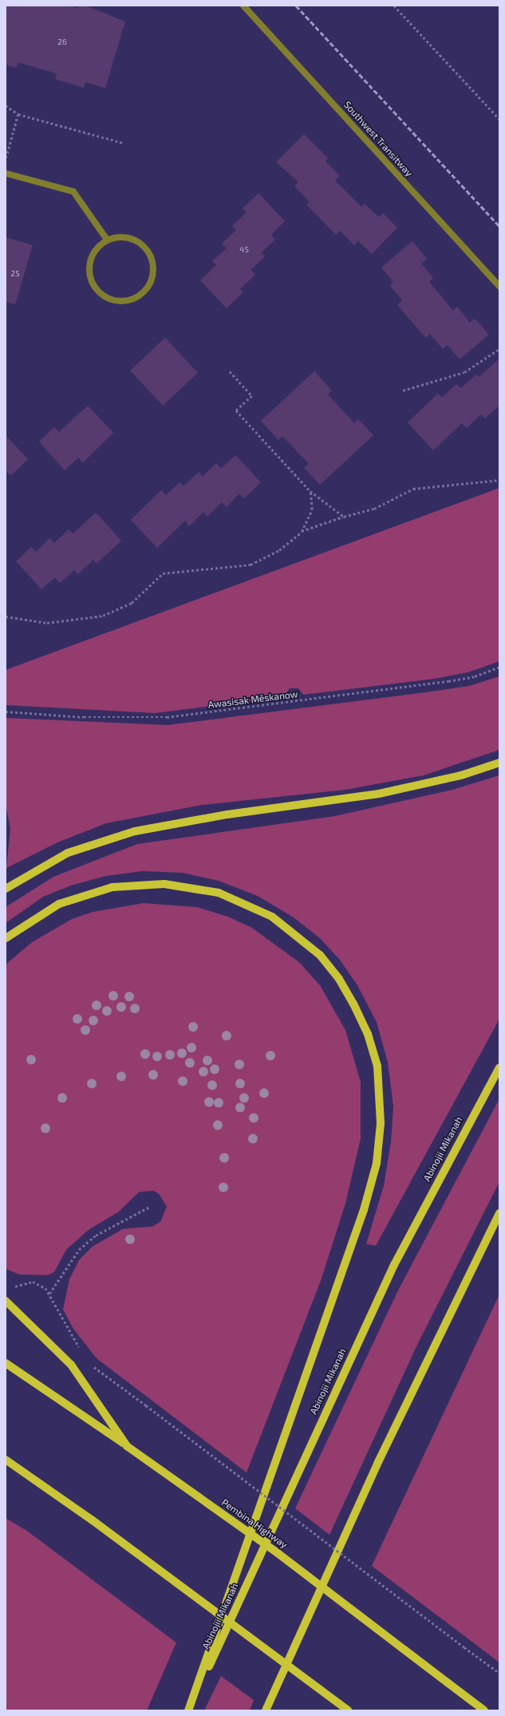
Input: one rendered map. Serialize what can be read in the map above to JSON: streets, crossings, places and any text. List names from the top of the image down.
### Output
{
  "streets": {
    "main road": ["Abinojii Mikanah", "Pembina Highway"],
    "street": ["Southwest Transitway"],
    "path": ["Awasisak Mēskanow"]
  },
  "house_numbers": ["26", "45", "25"]
}
